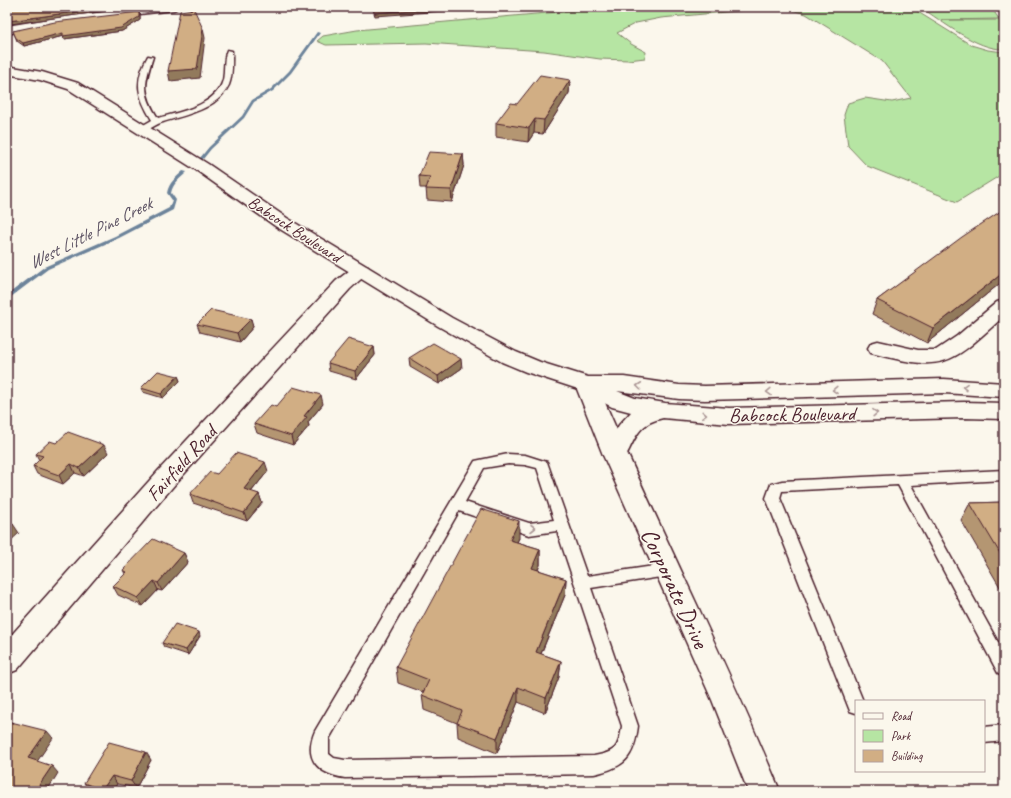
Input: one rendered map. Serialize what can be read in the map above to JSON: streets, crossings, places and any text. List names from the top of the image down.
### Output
{
  "streets": {
    "street": ["Babcock Boulevard", "Fairfield Road", "Corporate Drive"]
  },
  "crossings": [
    ["Babcock Boulevard", "Fairfield Road"],
    ["Babcock Boulevard", "Corporate Drive"]
  ],
  "water": ["West Little Pine Creek"],
  "legend": ["Road", "Park", "Building"]
}
